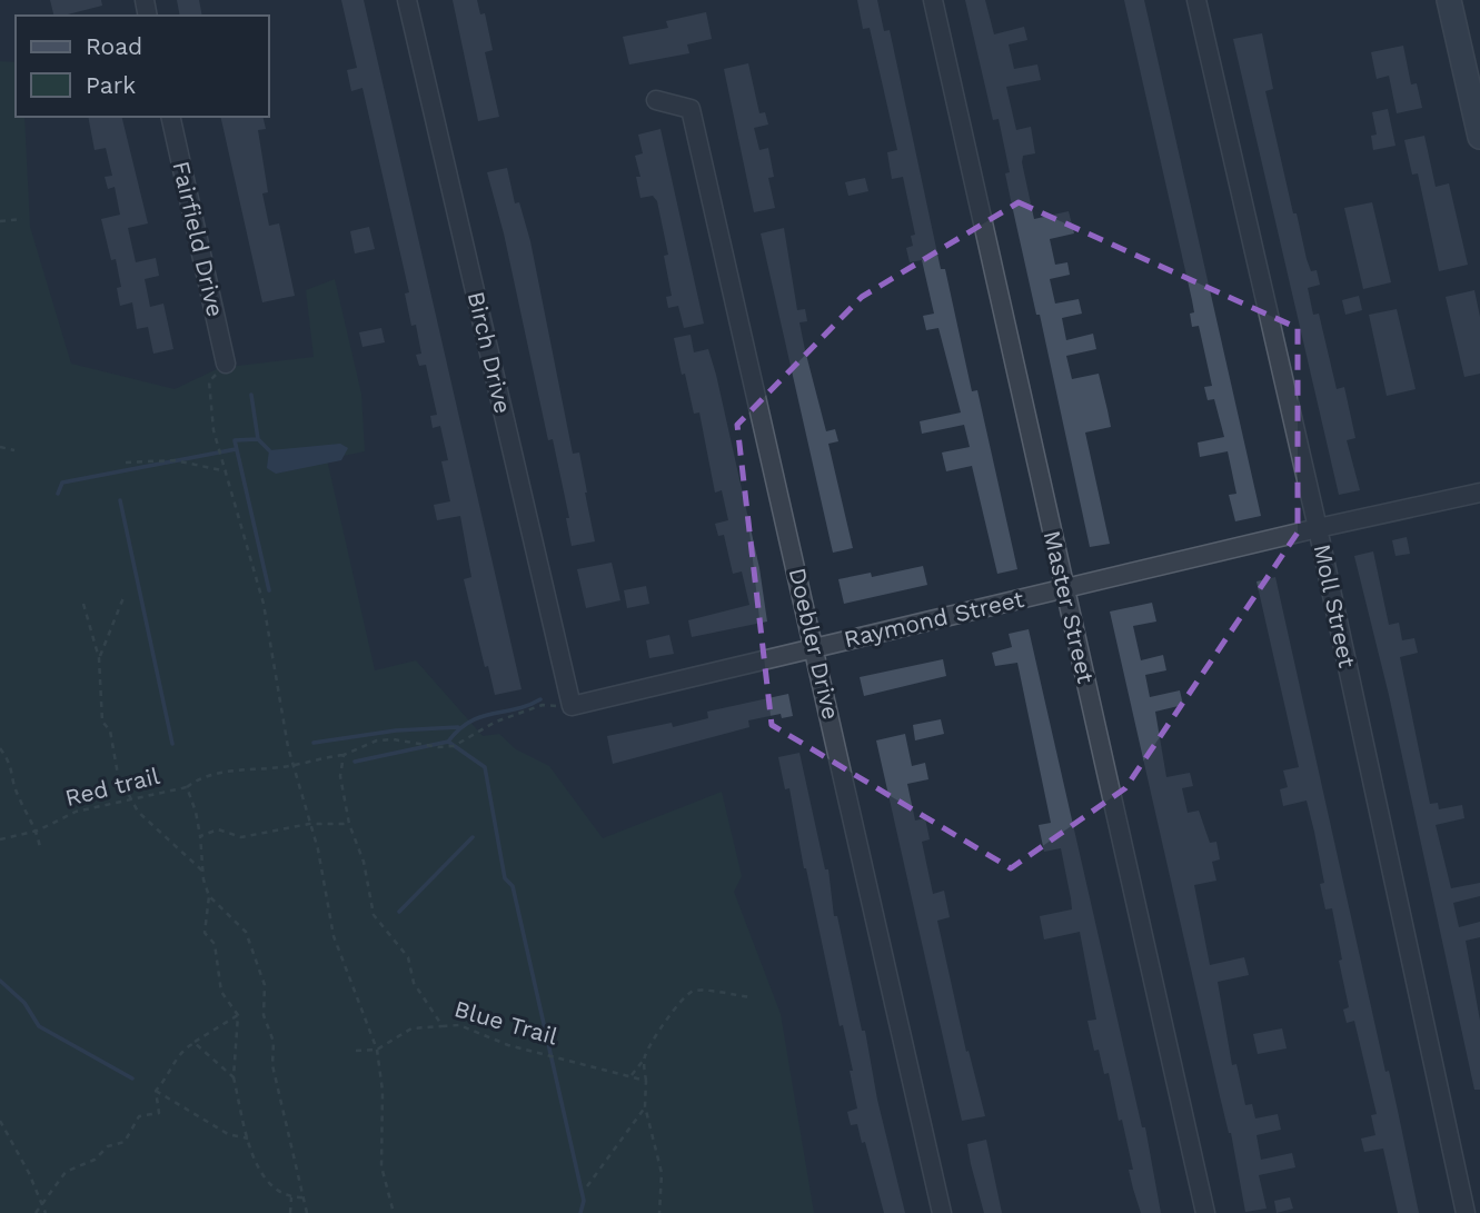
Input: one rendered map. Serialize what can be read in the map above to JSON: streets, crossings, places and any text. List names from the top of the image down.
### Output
{
  "streets": {
    "street": [
      "Fairfield Drive",
      "Birch Drive",
      "Moll Street",
      "Master Street",
      "Raymond Street",
      "Doebler Drive"
    ],
    "path": ["Red trail", "Blue Trail"]
  },
  "crossings": [
    ["Birch Drive", "Raymond Street"],
    ["Moll Street", "Raymond Street"],
    ["Master Street", "Raymond Street"],
    ["Raymond Street", "Doebler Drive"]
  ],
  "legend": ["Road", "Park"]
}
